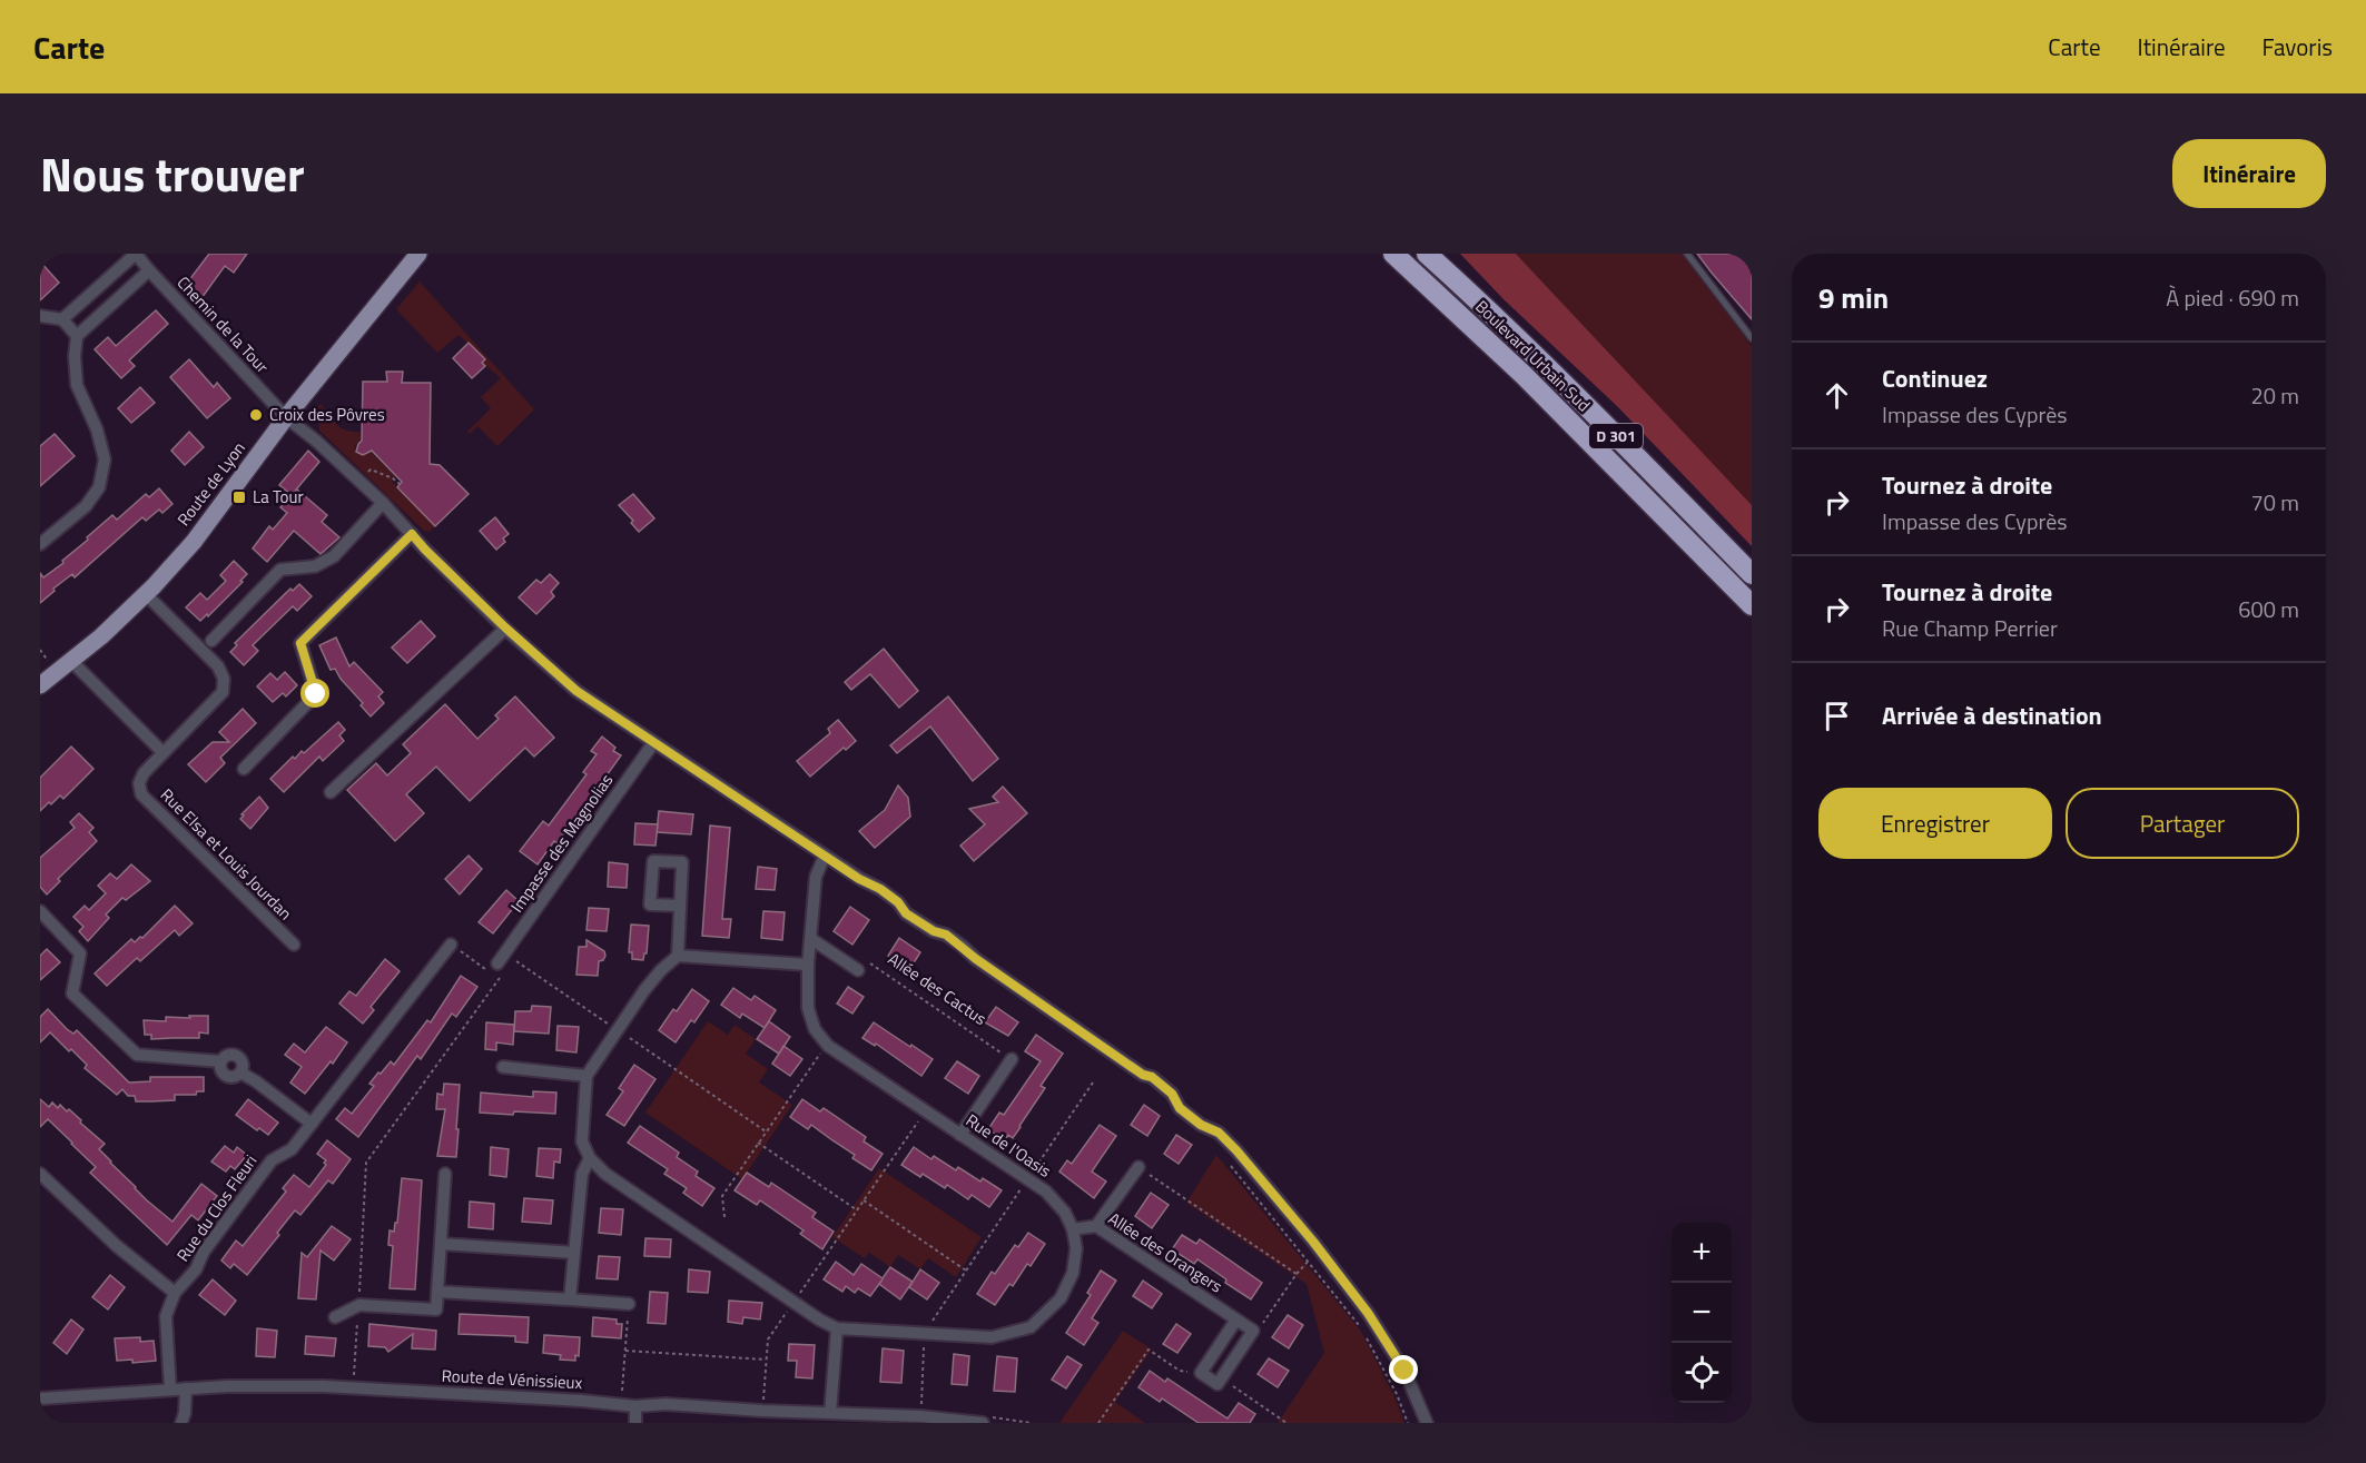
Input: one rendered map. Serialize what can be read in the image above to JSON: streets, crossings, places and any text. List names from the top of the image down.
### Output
{
  "streets": {
    "highway": ["Boulevard Urbain Sud", "D 301"],
    "main road": ["Route de Lyon"],
    "street": [
      "Chemin de la Tour",
      "Impasse des Magnolias",
      "Rue Elsa et Louis Jourdan",
      "Rue de l'Oasis",
      "Rue du Clos Fleuri",
      "Allée des Orangers",
      "Route de Vénissieux"
    ],
    "path": ["Allée des Cactus"]
  },
  "crossings": [
    ["Chemin de la Tour", "Route de Lyon"],
    ["Chemin de la Tour", "Impasse des Magnolias"],
    ["Chemin de la Tour", "Rue de l'Oasis"],
    ["Route de Lyon", "Rue Elsa et Louis Jourdan"],
    ["Rue de l'Oasis", "Allée des Orangers"],
    ["Rue du Clos Fleuri", "Route de Vénissieux"]
  ],
  "places": {
    "other": ["Croix des Pôvres"],
    "transit": ["La Tour"]
  },
  "page": {
    "header": "Carte",
    "nav": ["Carte", "Itinéraire", "Favoris"],
    "title": "Nous trouver",
    "buttons": [
      "Itinéraire",
      ["Enregistrer", "Partager"]
    ],
    "heading": ["9 min", "À pied · 690 m"],
    "list": [
      ["Continuez", "Impasse des Cyprès", "20 m"],
      ["Tournez à droite", "Impasse des Cyprès", "70 m"],
      ["Tournez à droite", "Rue Champ Perrier", "600 m"],
      "Arrivée à destination"
    ],
    "map_buttons": ["+", "−"]
  }
}
